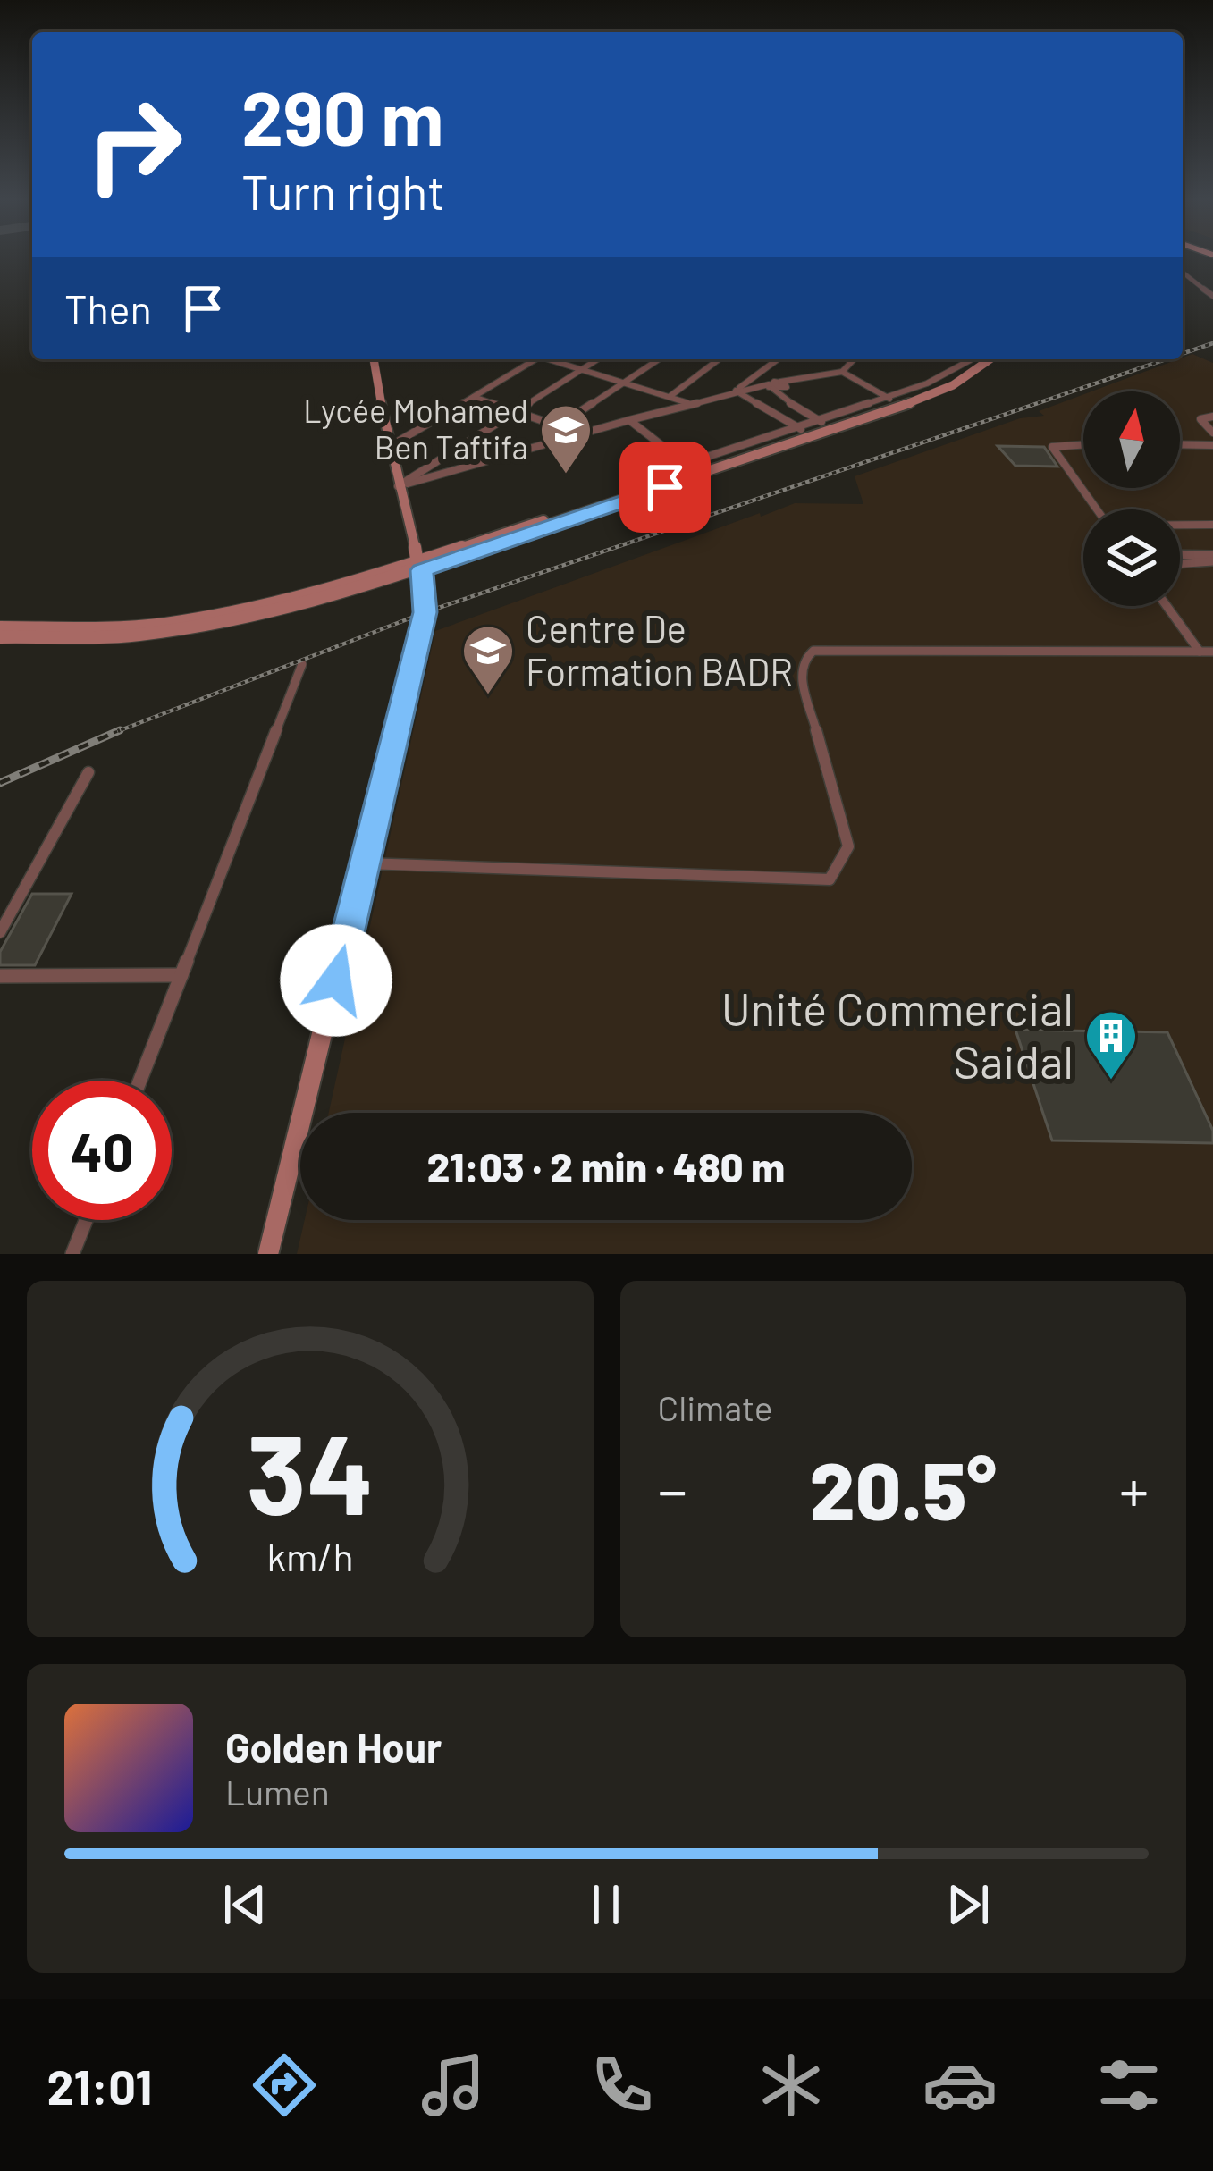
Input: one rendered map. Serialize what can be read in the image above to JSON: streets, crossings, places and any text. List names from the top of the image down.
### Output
{
  "places": {
    "school or university": ["Lycée Mohamed Ben Taftifa", "Centre De Formation BADR"],
    "building": ["Unité Commercial Saidal"]
  },
  "north": "top",
  "page": {
    "turn": ["290 m", "Turn right"],
    "then": "Then",
    "limit": "40",
    "trip": "21:03 · 2 min · 480 m",
    "tile": "Climate",
    "heat": ["−", "20.5°", "+"],
    "song": ["Golden Hour", "Lumen"],
    "tabs": "21:01",
    "gauge": ["34", "km/h"]
  }
}
